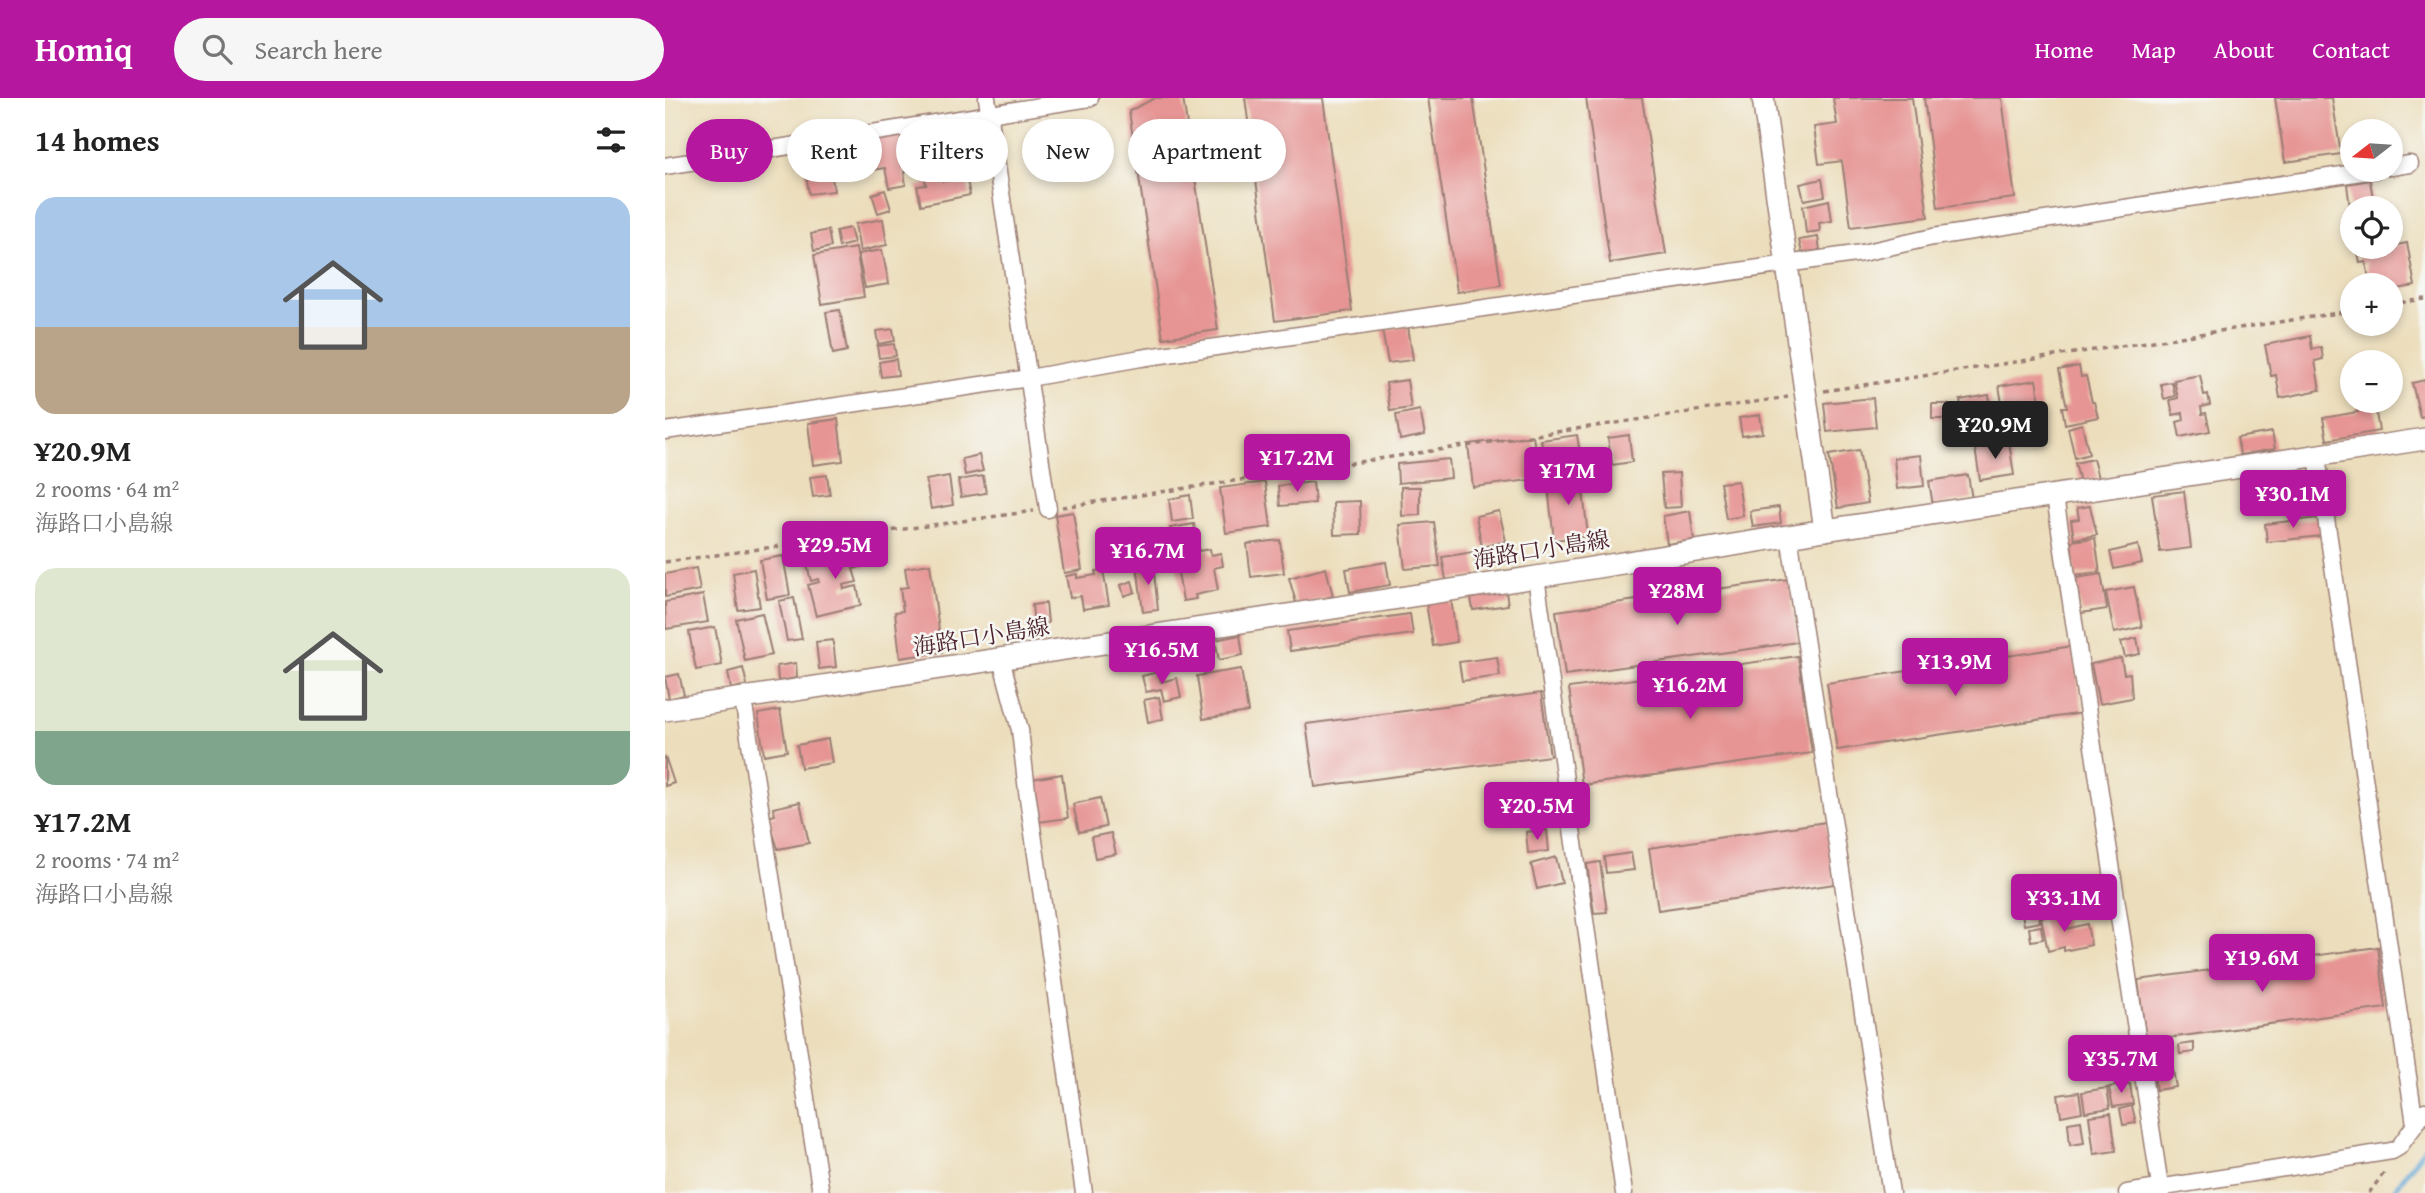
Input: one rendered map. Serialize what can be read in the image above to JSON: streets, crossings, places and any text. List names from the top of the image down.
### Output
{
  "streets": {
    "main road": ["海路口小島線"]
  },
  "north": "left",
  "page": {
    "header": "Homiq",
    "search": "Search here",
    "nav": [
      "Home",
      "Map",
      "About",
      "Contact"
    ],
    "heading": "14 homes",
    "map_buttons": ["+", "−"],
    "chip": [
      "Buy",
      "Rent",
      "Filters",
      "New",
      "Apartment"
    ],
    "list": [
      {
        "name": "¥20.9M",
        "note": "2 rooms · 64 m² · 海路口小島線"
      },
      {
        "name": "¥17.2M",
        "note": "2 rooms · 74 m² · 海路口小島線"
      }
    ],
    "price": [
      "¥20.9M",
      "¥17.2M",
      "¥17M",
      "¥30.1M",
      "¥29.5M",
      "¥16.7M",
      "¥28M",
      "¥16.5M",
      "¥13.9M",
      "¥16.2M",
      "¥20.5M",
      "¥33.1M",
      "¥19.6M",
      "¥35.7M"
    ]
  }
}
